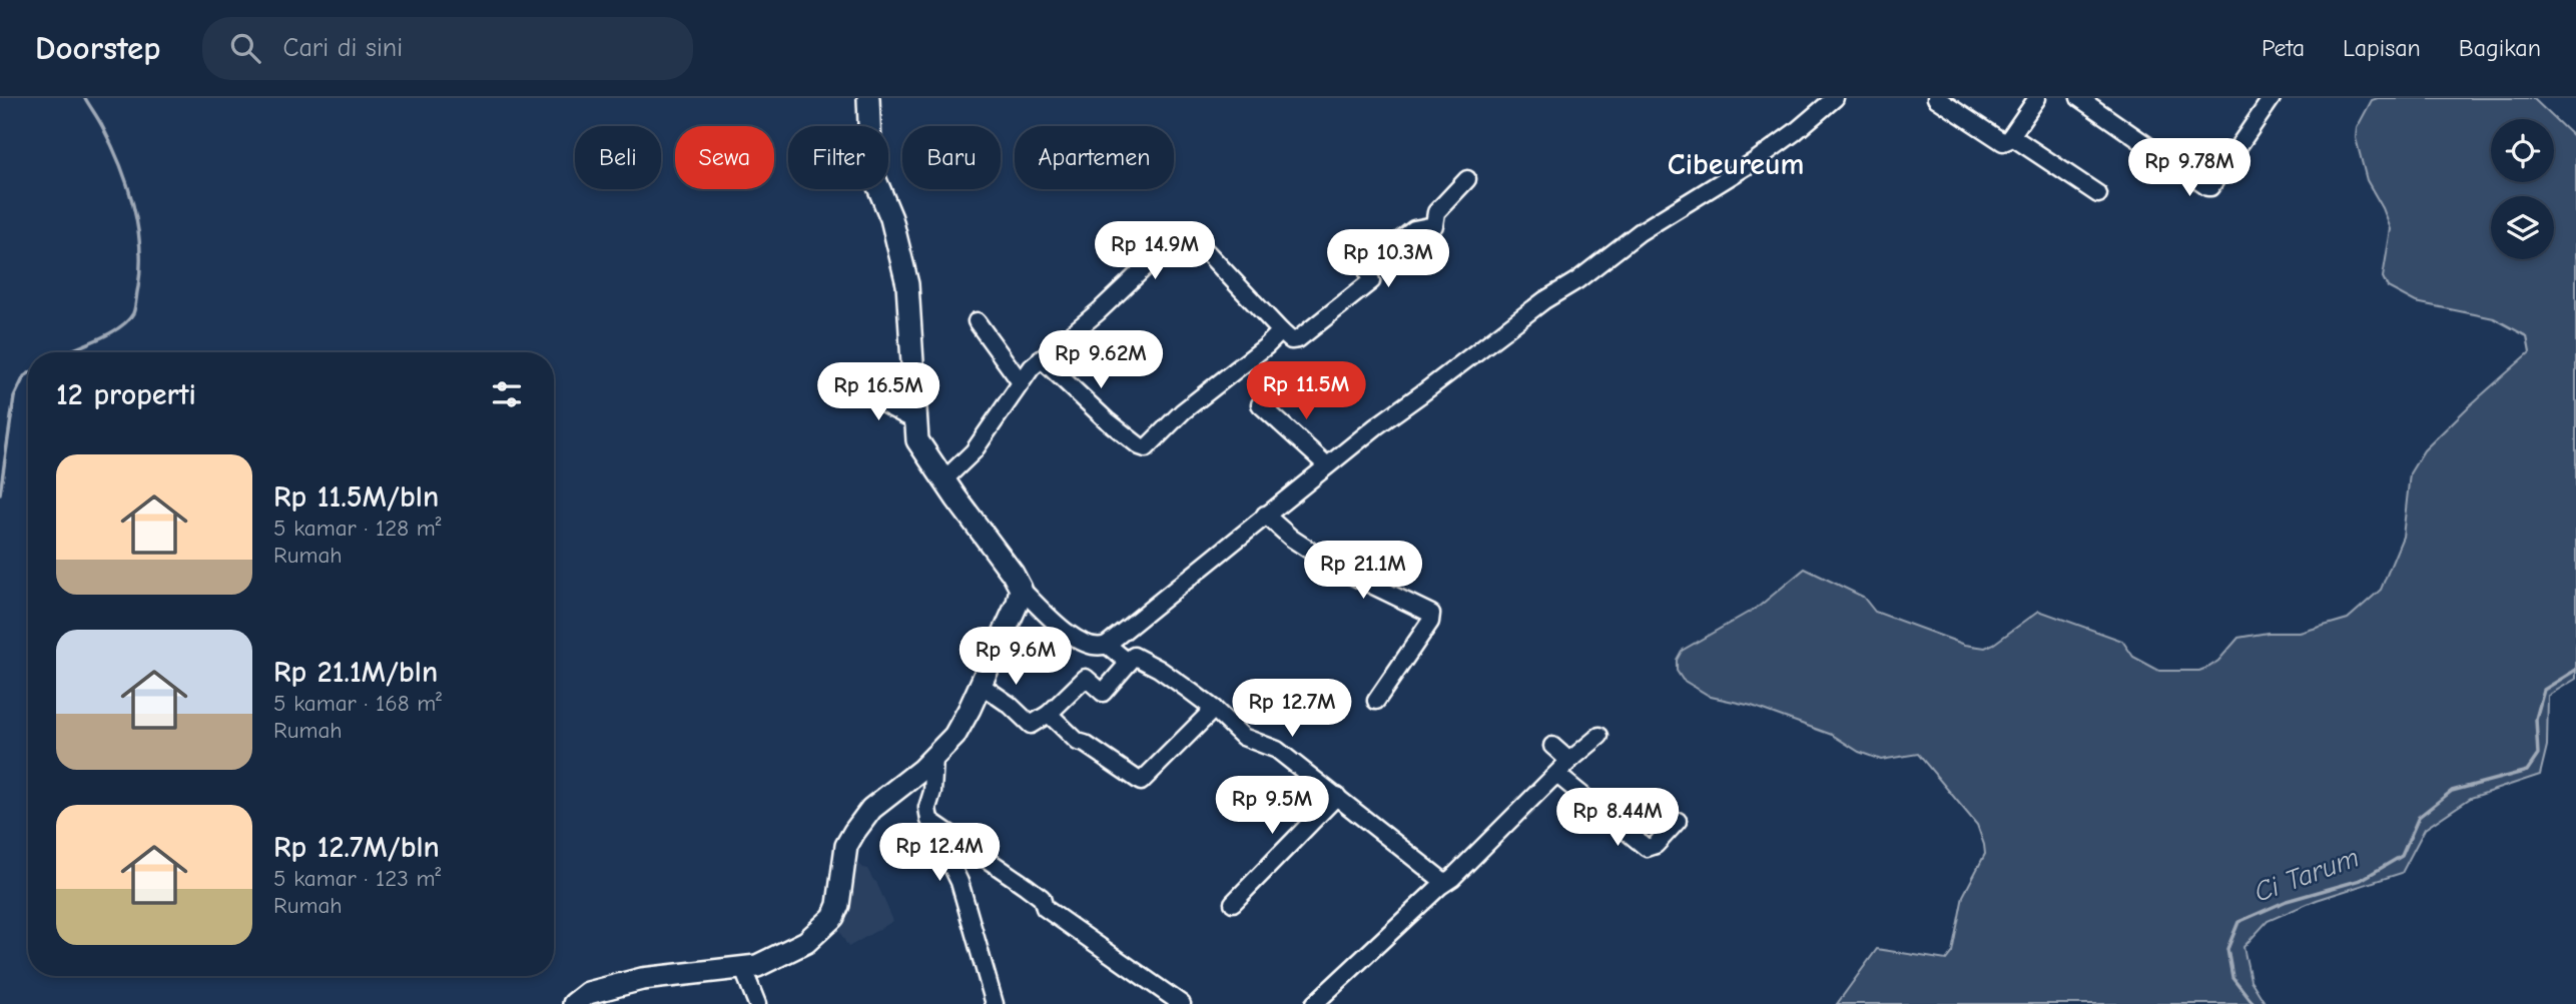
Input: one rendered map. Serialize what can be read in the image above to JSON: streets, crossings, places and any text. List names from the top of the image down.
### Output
{
  "districts": ["Cibeureum"],
  "water": ["Ci Tarum"],
  "page": {
    "header": "Doorstep",
    "search": "Cari di sini",
    "nav": ["Peta", "Lapisan", "Bagikan"],
    "chip": [
      "Beli",
      "Sewa",
      "Filter",
      "Baru",
      "Apartemen"
    ],
    "price": [
      "Rp 9.78M",
      "Rp 14.9M",
      "Rp 10.3M",
      "Rp 9.62M",
      "Rp 11.5M",
      "Rp 16.5M",
      "Rp 21.1M",
      "Rp 9.6M",
      "Rp 12.7M",
      "Rp 9.5M",
      "Rp 8.44M",
      "Rp 12.4M"
    ],
    "heading": "12 properti",
    "list": [
      {
        "name": "Rp 11.5M/bln",
        "note": "5 kamar · 128 m² · Rumah"
      },
      {
        "name": "Rp 21.1M/bln",
        "note": "5 kamar · 168 m² · Rumah"
      },
      {
        "name": "Rp 12.7M/bln",
        "note": "5 kamar · 123 m² · Rumah"
      }
    ]
  }
}
